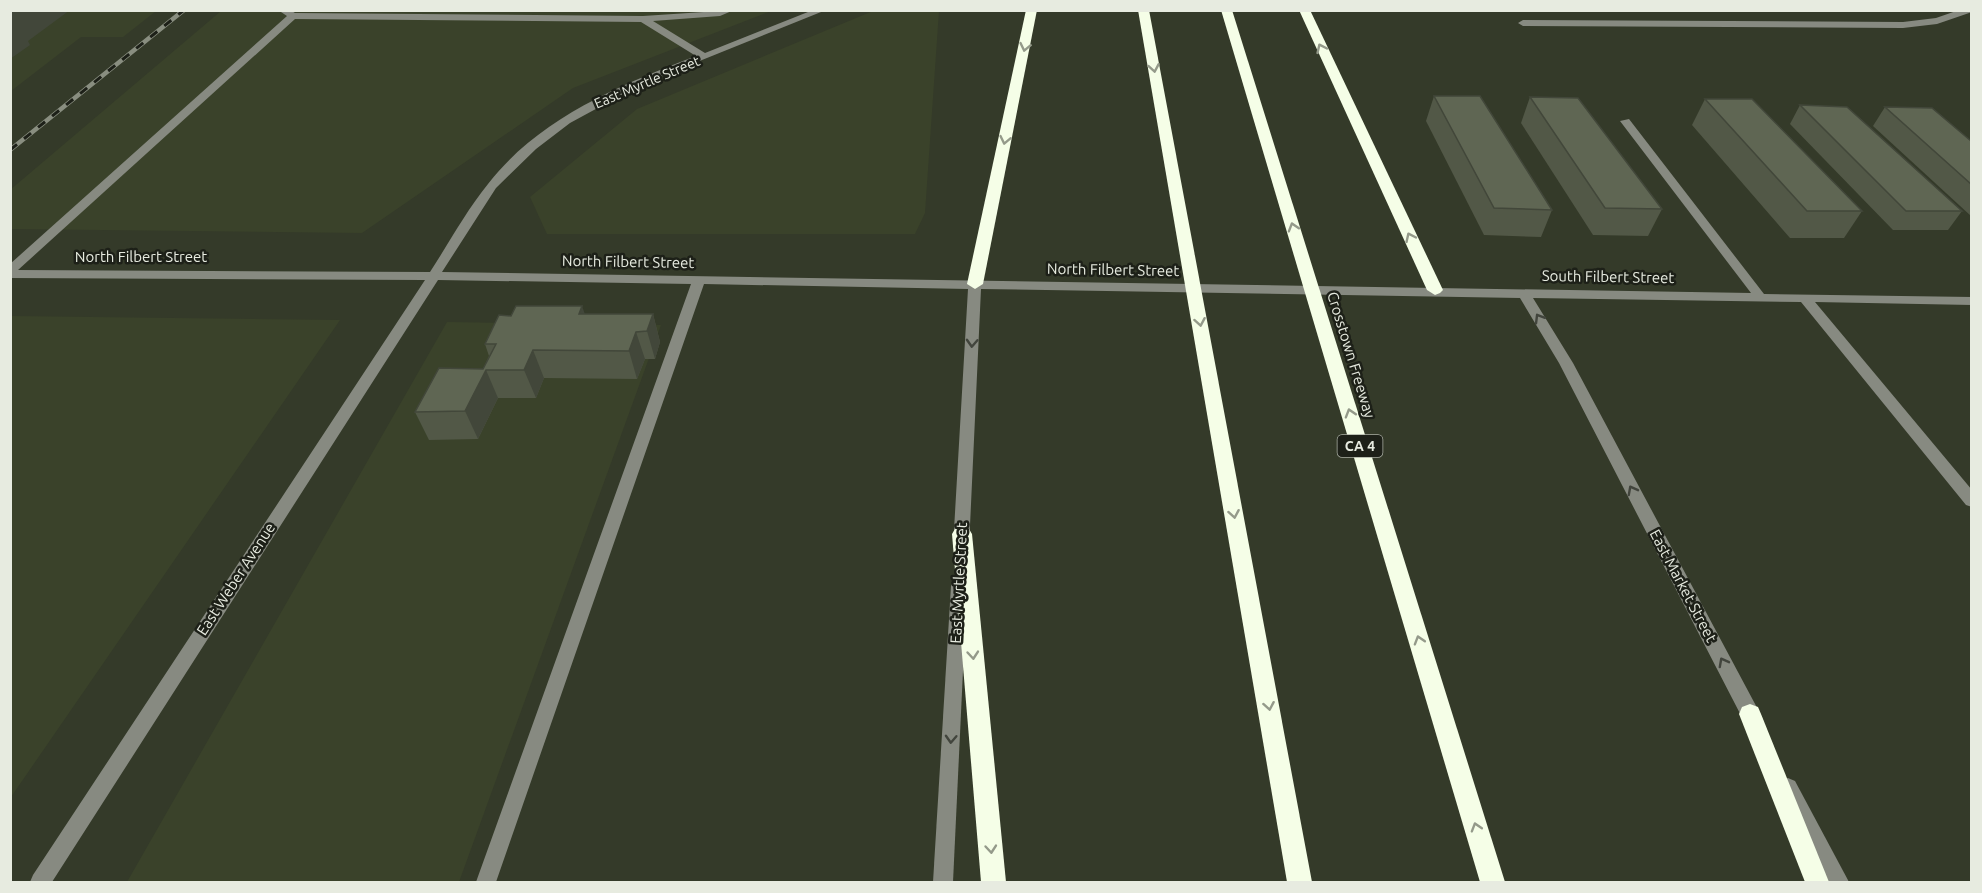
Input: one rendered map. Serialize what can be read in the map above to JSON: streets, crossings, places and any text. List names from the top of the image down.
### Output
{
  "streets": {
    "highway": ["Crosstown Freeway", "CA 4"],
    "street": [
      "East Myrtle Street",
      "North Filbert Street",
      "South Filbert Street",
      "East Weber Avenue",
      "East Market Street"
    ]
  },
  "crossings": [
    ["East Myrtle Street", "North Filbert Street"],
    ["East Myrtle Street", "East Weber Avenue"],
    ["North Filbert Street", "South Filbert Street"],
    ["North Filbert Street", "East Weber Avenue"],
    ["South Filbert Street", "East Market Street"]
  ],
  "one_way": ["East Myrtle Street", "East Market Street"]
}
